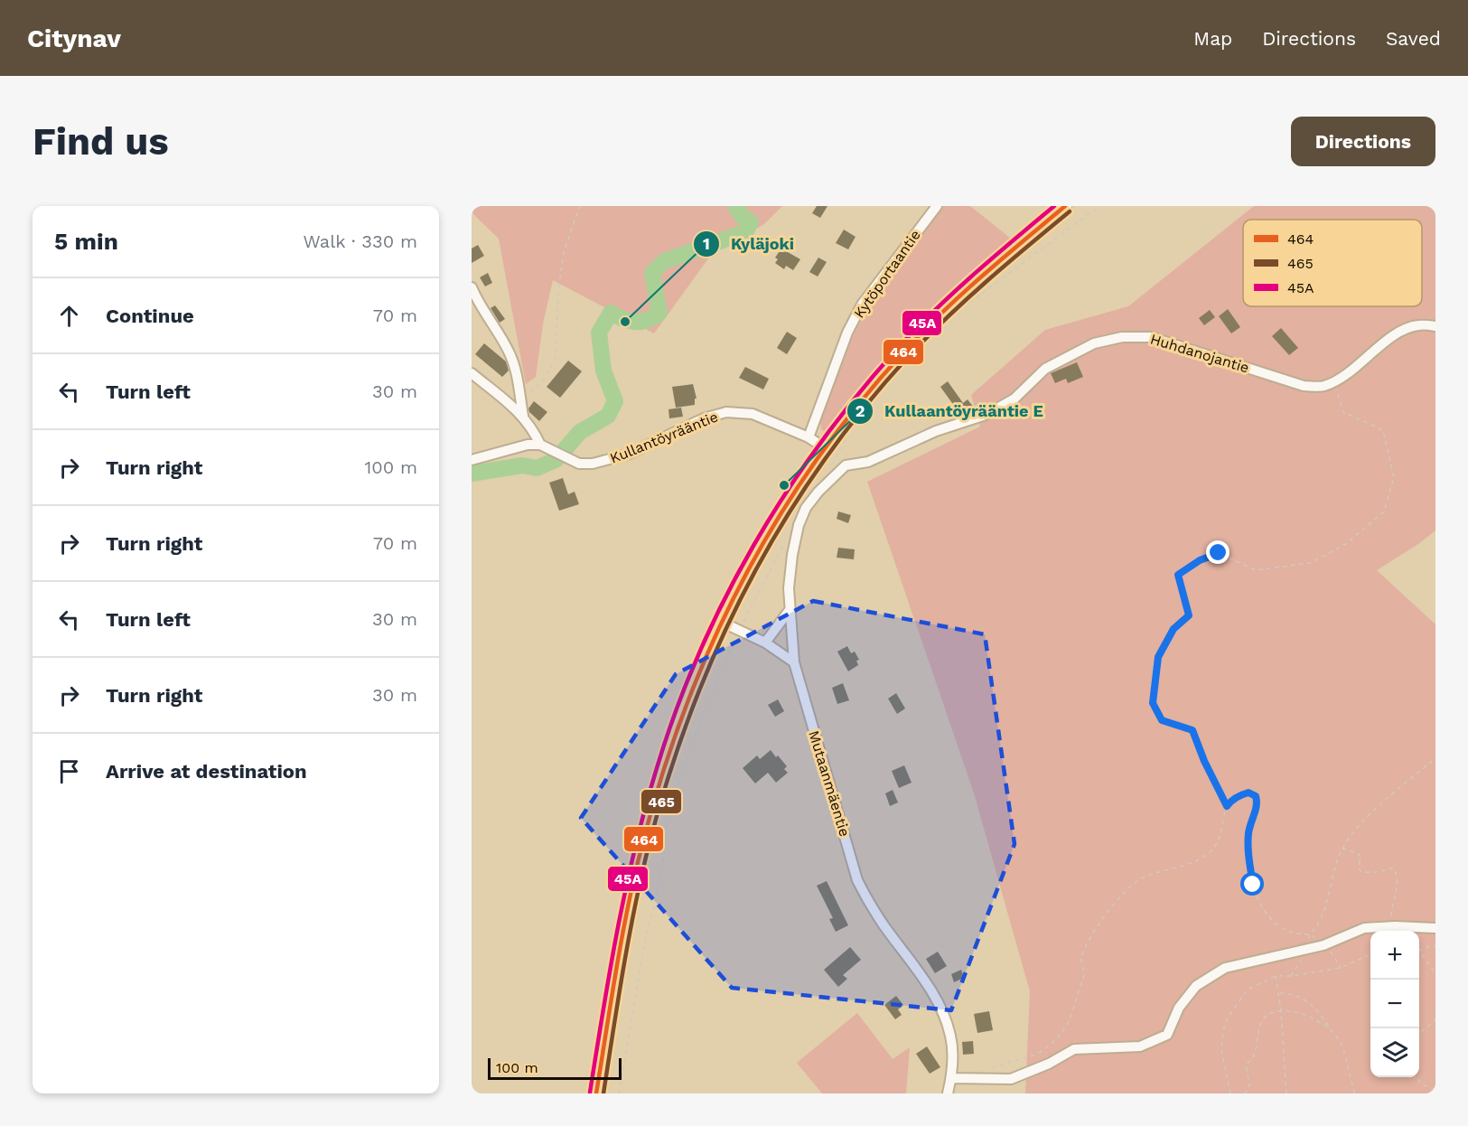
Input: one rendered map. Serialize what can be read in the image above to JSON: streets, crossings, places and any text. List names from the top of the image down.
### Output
{
  "streets": {
    "street": [
      "Kytöportaantie",
      "Huhdanojantie",
      "Kullantöyrääntie",
      "Mutaanmäentie"
    ]
  },
  "crossings": [
    ["Kytöportaantie", "Kullantöyrääntie"],
    ["Huhdanojantie", "Mutaanmäentie"]
  ],
  "places": ["Kyläjoki", "Kullaantöyrääntie E"],
  "lines": ["transit line 464", "transit line 45A", "transit line 465"],
  "legend": ["464", "465", "45A"],
  "scale_bar": "100 m",
  "page": {
    "header": "Citynav",
    "nav": ["Map", "Directions", "Saved"],
    "buttons": "Directions",
    "title": "Find us",
    "heading": ["5 min", "Walk · 330 m"],
    "list": [
      ["Continue", "70 m"],
      ["Turn left", "30 m"],
      ["Turn right", "100 m"],
      ["Turn right", "70 m"],
      ["Turn left", "30 m"],
      ["Turn right", "30 m"],
      "Arrive at destination"
    ],
    "map_buttons": ["+", "−"],
    "scale": "100 m"
  }
}
